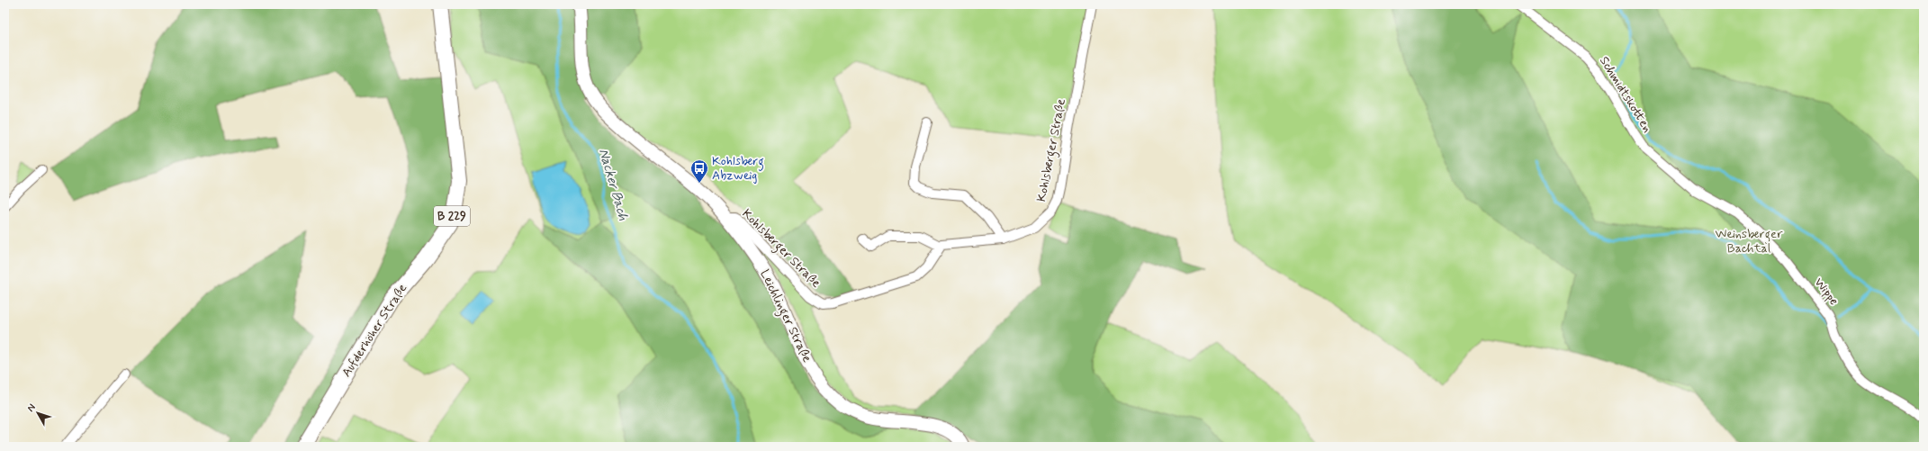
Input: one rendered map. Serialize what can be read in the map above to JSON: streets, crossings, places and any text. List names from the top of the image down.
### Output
{
  "streets": {
    "main road": ["B 229", "Leichlinger Straße", "Aufderhöher Straße"],
    "street": ["Schmidtskotten", "Kohlsberger Straße", "Wippe"]
  },
  "crossings": [
    ["Schmidtskotten", "Wippe"],
    ["Kohlsberger Straße", "Leichlinger Straße"]
  ],
  "water": ["Nacker Bach"],
  "parks": ["Weinsberger Bachtal"],
  "places": {
    "bus stop": ["Kohlsberg Abzweig"]
  },
  "north": "top left"
}
